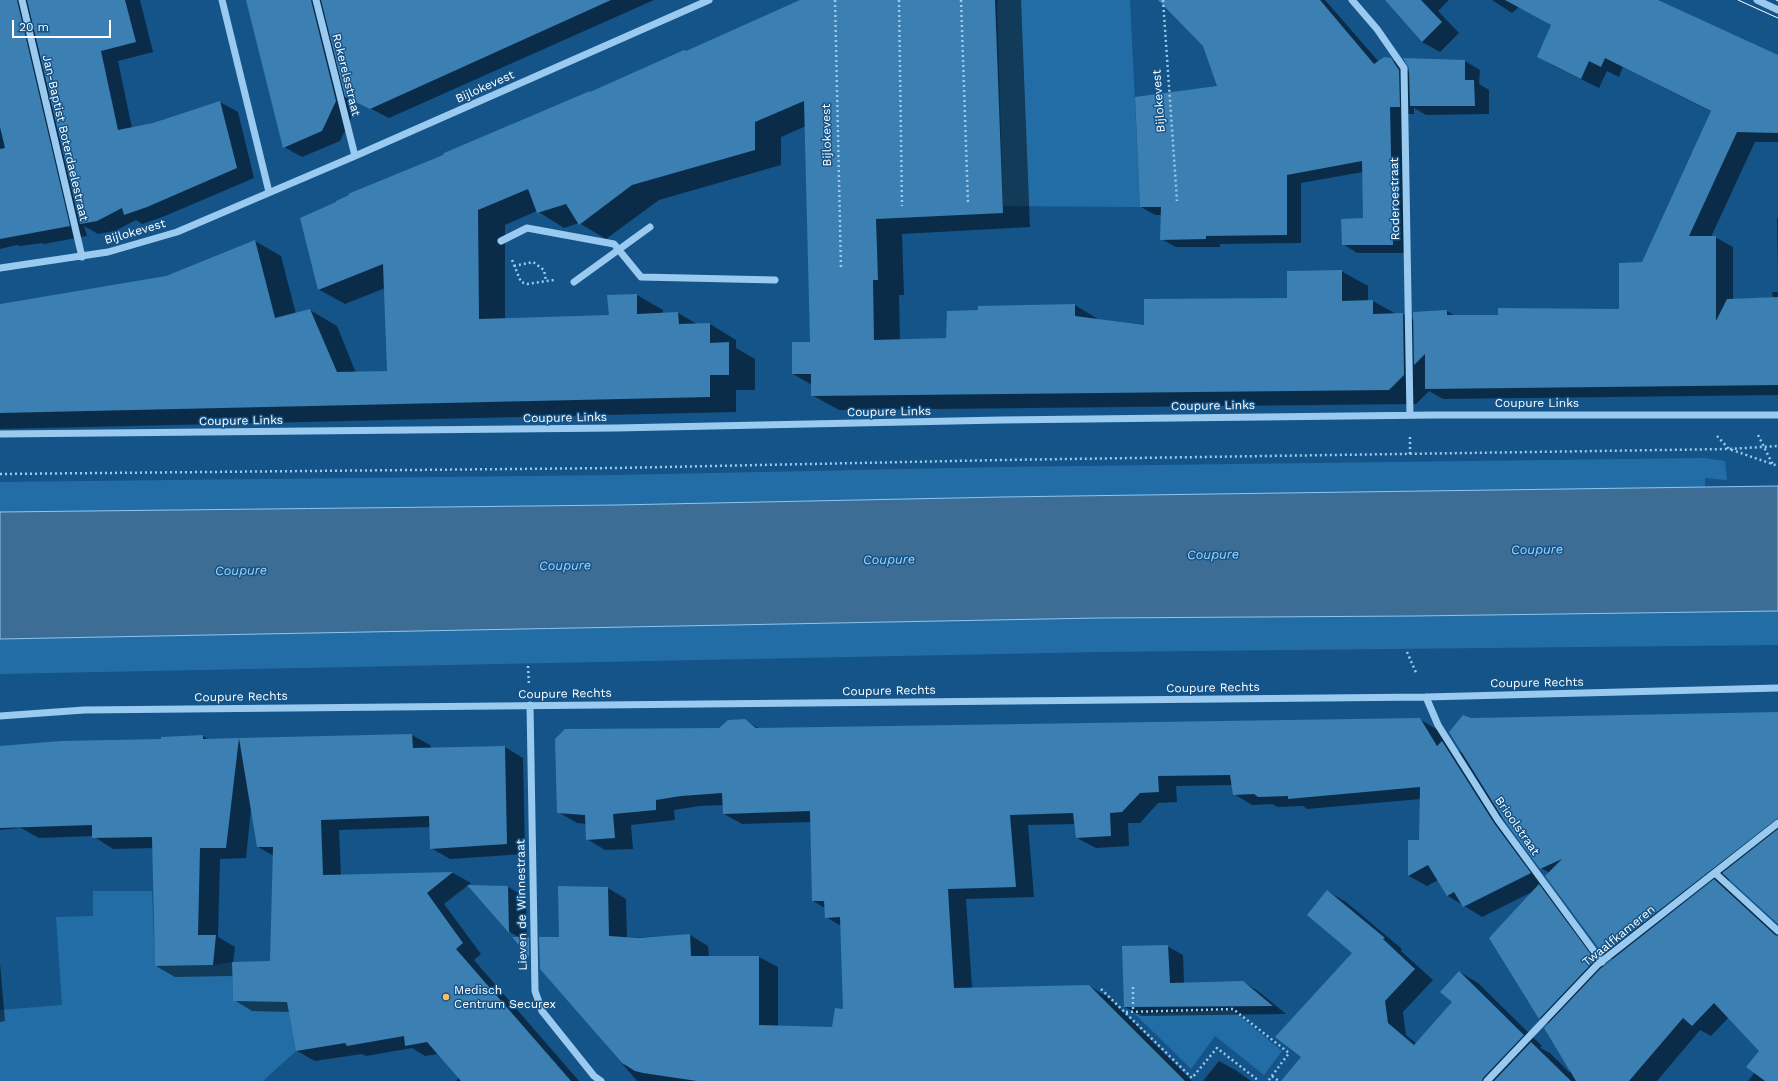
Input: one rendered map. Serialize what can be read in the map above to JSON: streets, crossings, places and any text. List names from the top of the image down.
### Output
{
  "streets": {
    "street": [
      "Rokerelsstraat",
      "Bijlokevest",
      "Jan-Baptist Boterdaelestraat",
      "Roderoestraat",
      "Coupure Links",
      "Coupure Rechts",
      "Brioolstraat",
      "Lieven de Winnestraat",
      "Twaalfkameren"
    ]
  },
  "crossings": [
    ["Rokerelsstraat", "Bijlokevest"],
    ["Bijlokevest", "Jan-Baptist Boterdaelestraat"],
    ["Roderoestraat", "Coupure Links"],
    ["Coupure Rechts", "Brioolstraat"],
    ["Coupure Rechts", "Lieven de Winnestraat"],
    ["Brioolstraat", "Twaalfkameren"]
  ],
  "water": ["Coupure"],
  "places": ["Medisch Centrum Securex"],
  "scale_bar": "20 m"
}
